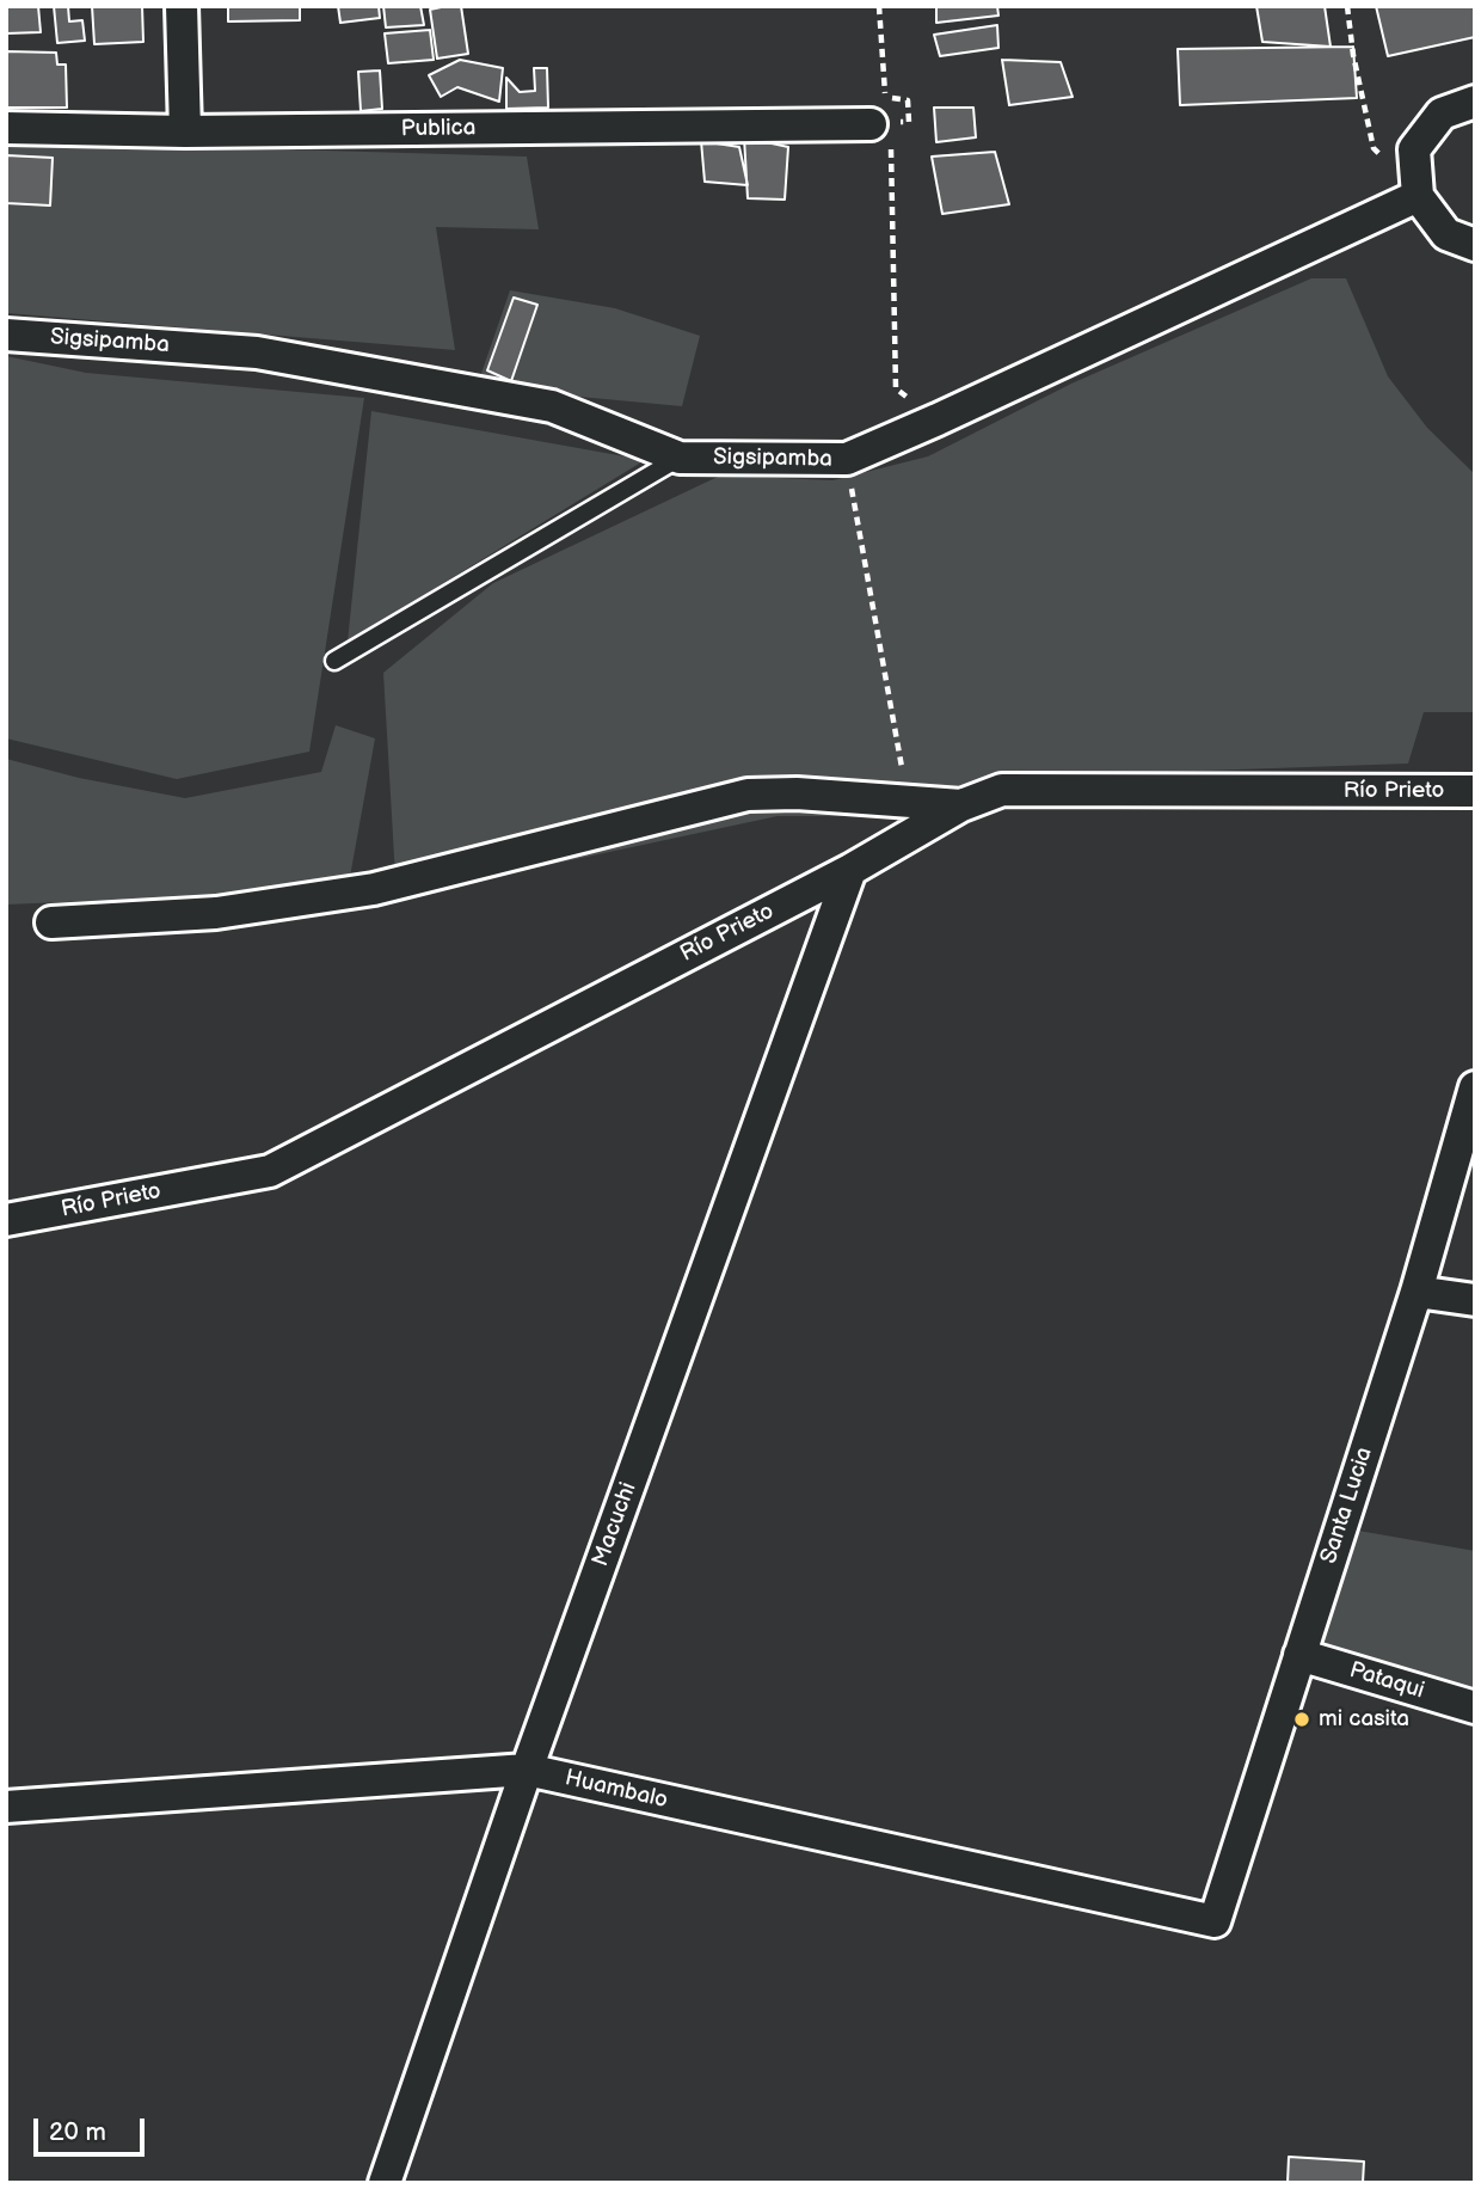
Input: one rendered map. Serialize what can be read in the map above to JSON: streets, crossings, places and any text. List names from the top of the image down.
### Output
{
  "streets": {
    "street": [
      "Publica",
      "Sigsipamba",
      "Río Prieto",
      "Santa Lucia",
      "Macuchi",
      "Pataqui",
      "Huambalo"
    ]
  },
  "crossings": [
    ["Río Prieto", "Macuchi"],
    ["Santa Lucia", "Pataqui"],
    ["Santa Lucia", "Huambalo"],
    ["Macuchi", "Huambalo"]
  ],
  "places": ["mi casita"],
  "scale_bar": "20 m"
}
